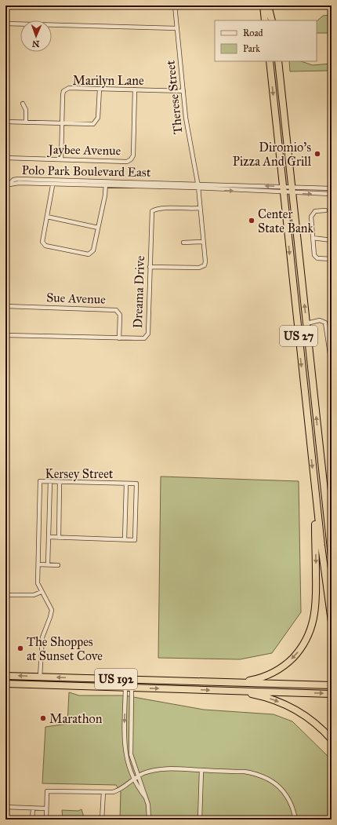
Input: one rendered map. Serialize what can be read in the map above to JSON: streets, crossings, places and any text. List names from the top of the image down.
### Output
{
  "streets": {
    "highway": ["US 27", "US 192"],
    "street": [
      "Marilyn Lane",
      "Therese Street",
      "Jaybee Avenue",
      "Polo Park Boulevard East",
      "Dreama Drive",
      "Sue Avenue",
      "Kersey Street"
    ]
  },
  "crossings": [
    ["Marilyn Lane", "Therese Street"],
    ["Marilyn Lane", "Jaybee Avenue"],
    ["Therese Street", "Polo Park Boulevard East"],
    ["Therese Street", "Dreama Drive"],
    ["Polo Park Boulevard East", "US 27"],
    ["Dreama Drive", "Sue Avenue"],
    ["Kersey Street", "US 192"]
  ],
  "places": [
    "Diromio's Pizza And Grill",
    "Center State Bank",
    "The Shoppes at Sunset Cove",
    "Marathon"
  ],
  "legend": ["Road", "Park"],
  "north": "bottom"
}
